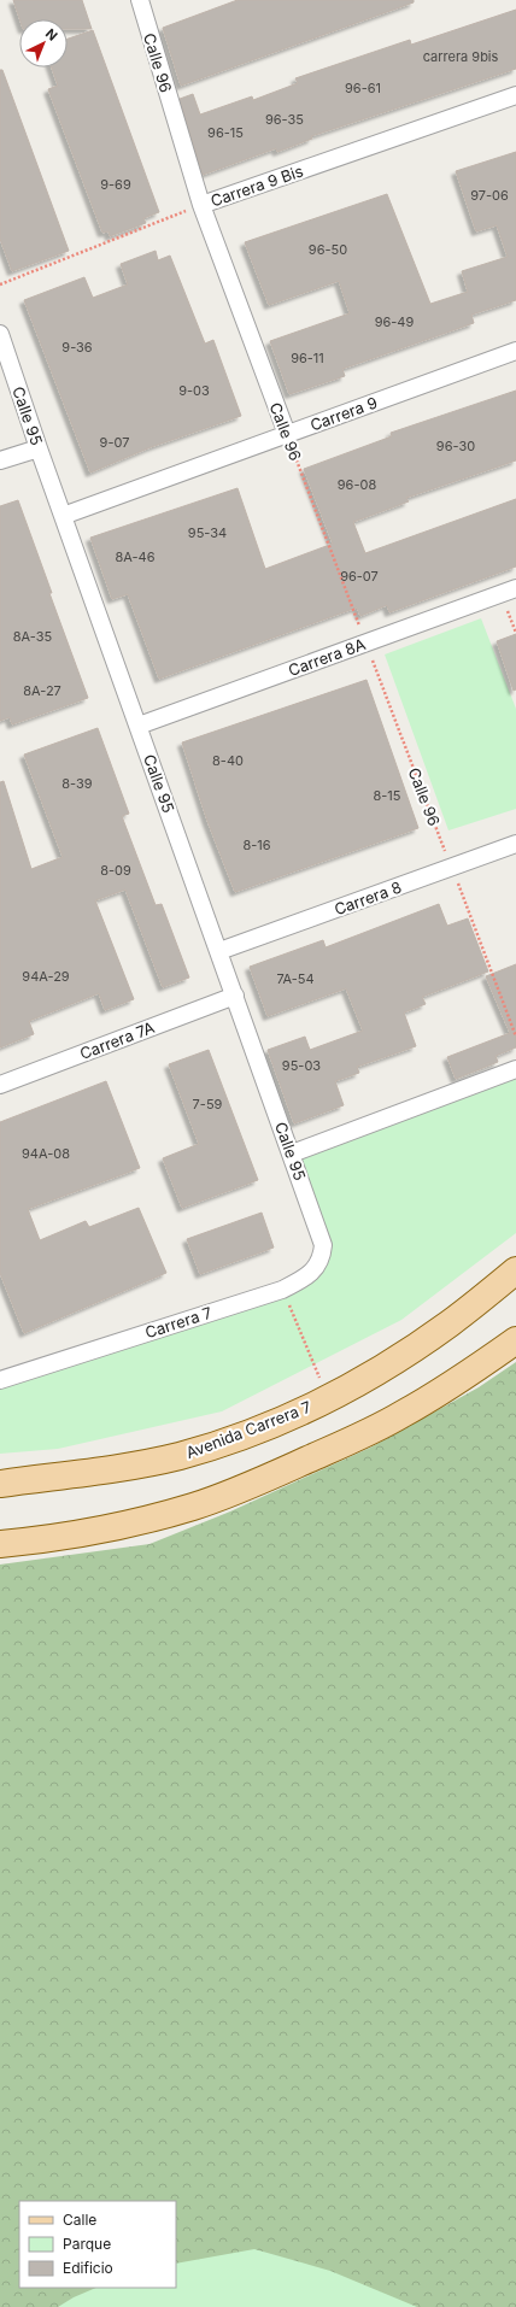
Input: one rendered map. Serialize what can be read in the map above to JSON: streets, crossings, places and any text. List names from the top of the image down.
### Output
{
  "streets": {
    "main road": ["Avenida Carrera 7"],
    "street": [
      "Calle 96",
      "Carrera 9 Bis",
      "Carrera 9",
      "Calle 95",
      "Carrera 8A",
      "Carrera 8",
      "Carrera 7A",
      "Carrera 7"
    ]
  },
  "crossings": [
    ["Calle 96", "Carrera 9 Bis"],
    ["Calle 96", "Carrera 9"],
    ["Calle 96", "Carrera 8A"],
    ["Calle 96", "Carrera 8"],
    ["Carrera 9", "Calle 95"],
    ["Calle 95", "Carrera 8A"],
    ["Calle 95", "Carrera 8"],
    ["Calle 95", "Carrera 7A"],
    ["Calle 95", "Carrera 7"]
  ],
  "house_numbers": [
    "carrera 9bis",
    "96-61",
    "96-35",
    "96-15",
    "9-69",
    "97-06",
    "96-50",
    "96-49",
    "9-36",
    "96-11",
    "9-03",
    "9-07",
    "96-30",
    "96-08",
    "95-34",
    "8A-46",
    "96-07",
    "8A-35",
    "8A-27",
    "8-40",
    "8-39",
    "8-15",
    "8-16",
    "8-09",
    "94A-29",
    "7A-54",
    "95-03",
    "7-59",
    "94A-08"
  ],
  "legend": ["Calle", "Parque", "Edificio"],
  "north": "top right"
}
